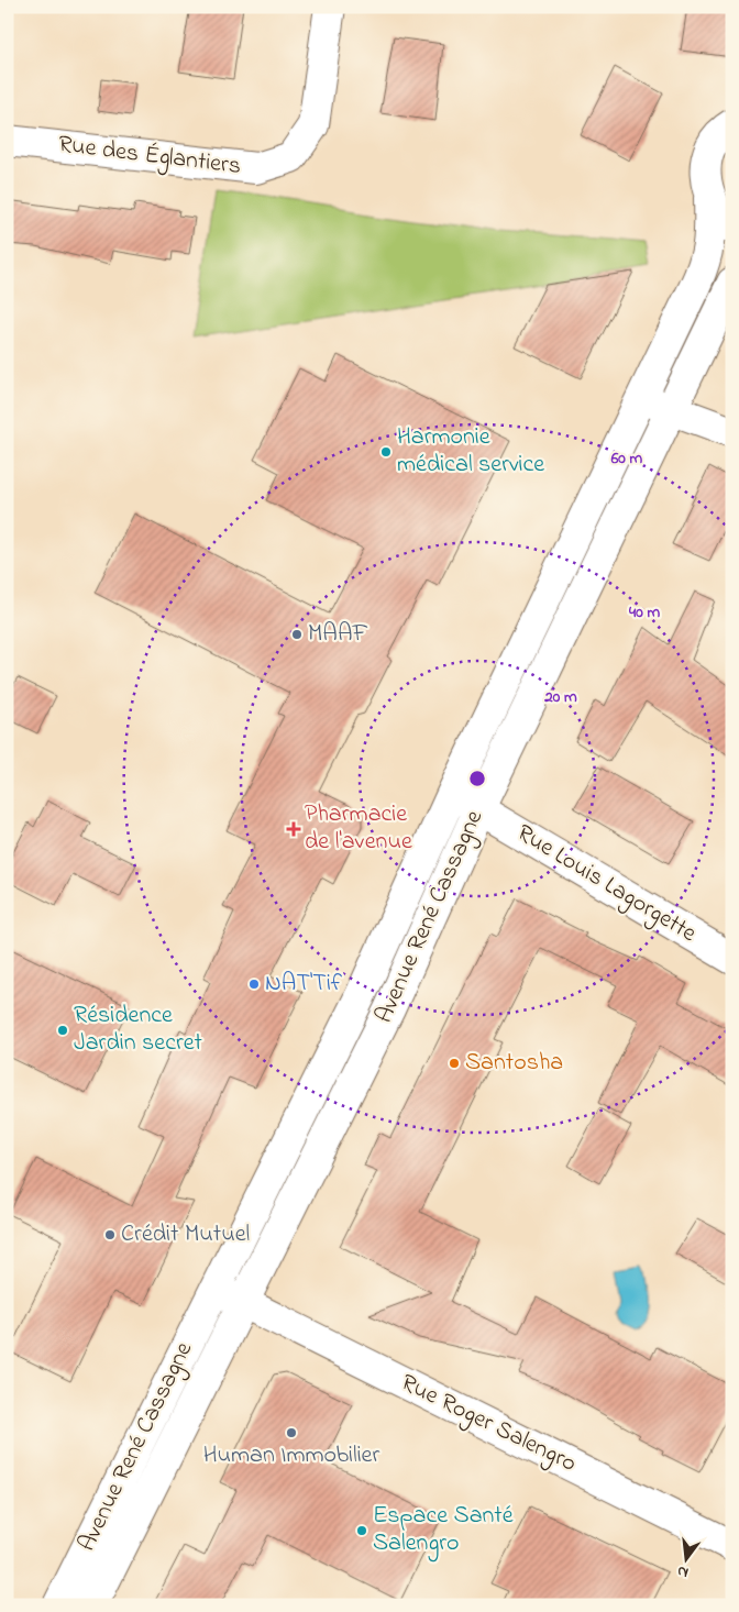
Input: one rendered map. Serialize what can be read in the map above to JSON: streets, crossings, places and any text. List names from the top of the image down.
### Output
{
  "streets": {
    "main road": [
      "Rue des Églantiers",
      "Rue Louis Lagorgette",
      "Avenue René Cassagne",
      "Rue Roger Salengro"
    ]
  },
  "crossings": [
    ["Rue Louis Lagorgette", "Avenue René Cassagne"],
    ["Avenue René Cassagne", "Rue Roger Salengro"]
  ],
  "places": {
    "other": [
      "Harmonie médical service",
      "MAAF",
      "NAT'Tif",
      "Résidence Jardin secret",
      "Santosha",
      "Crédit Mutuel",
      "Human Immobilier",
      "Espace Santé Salengro"
    ],
    "health": ["Pharmacie de l'avenue"]
  },
  "north": "bottom",
  "rings": ["60 m", "40 m", "20 m"]
}
